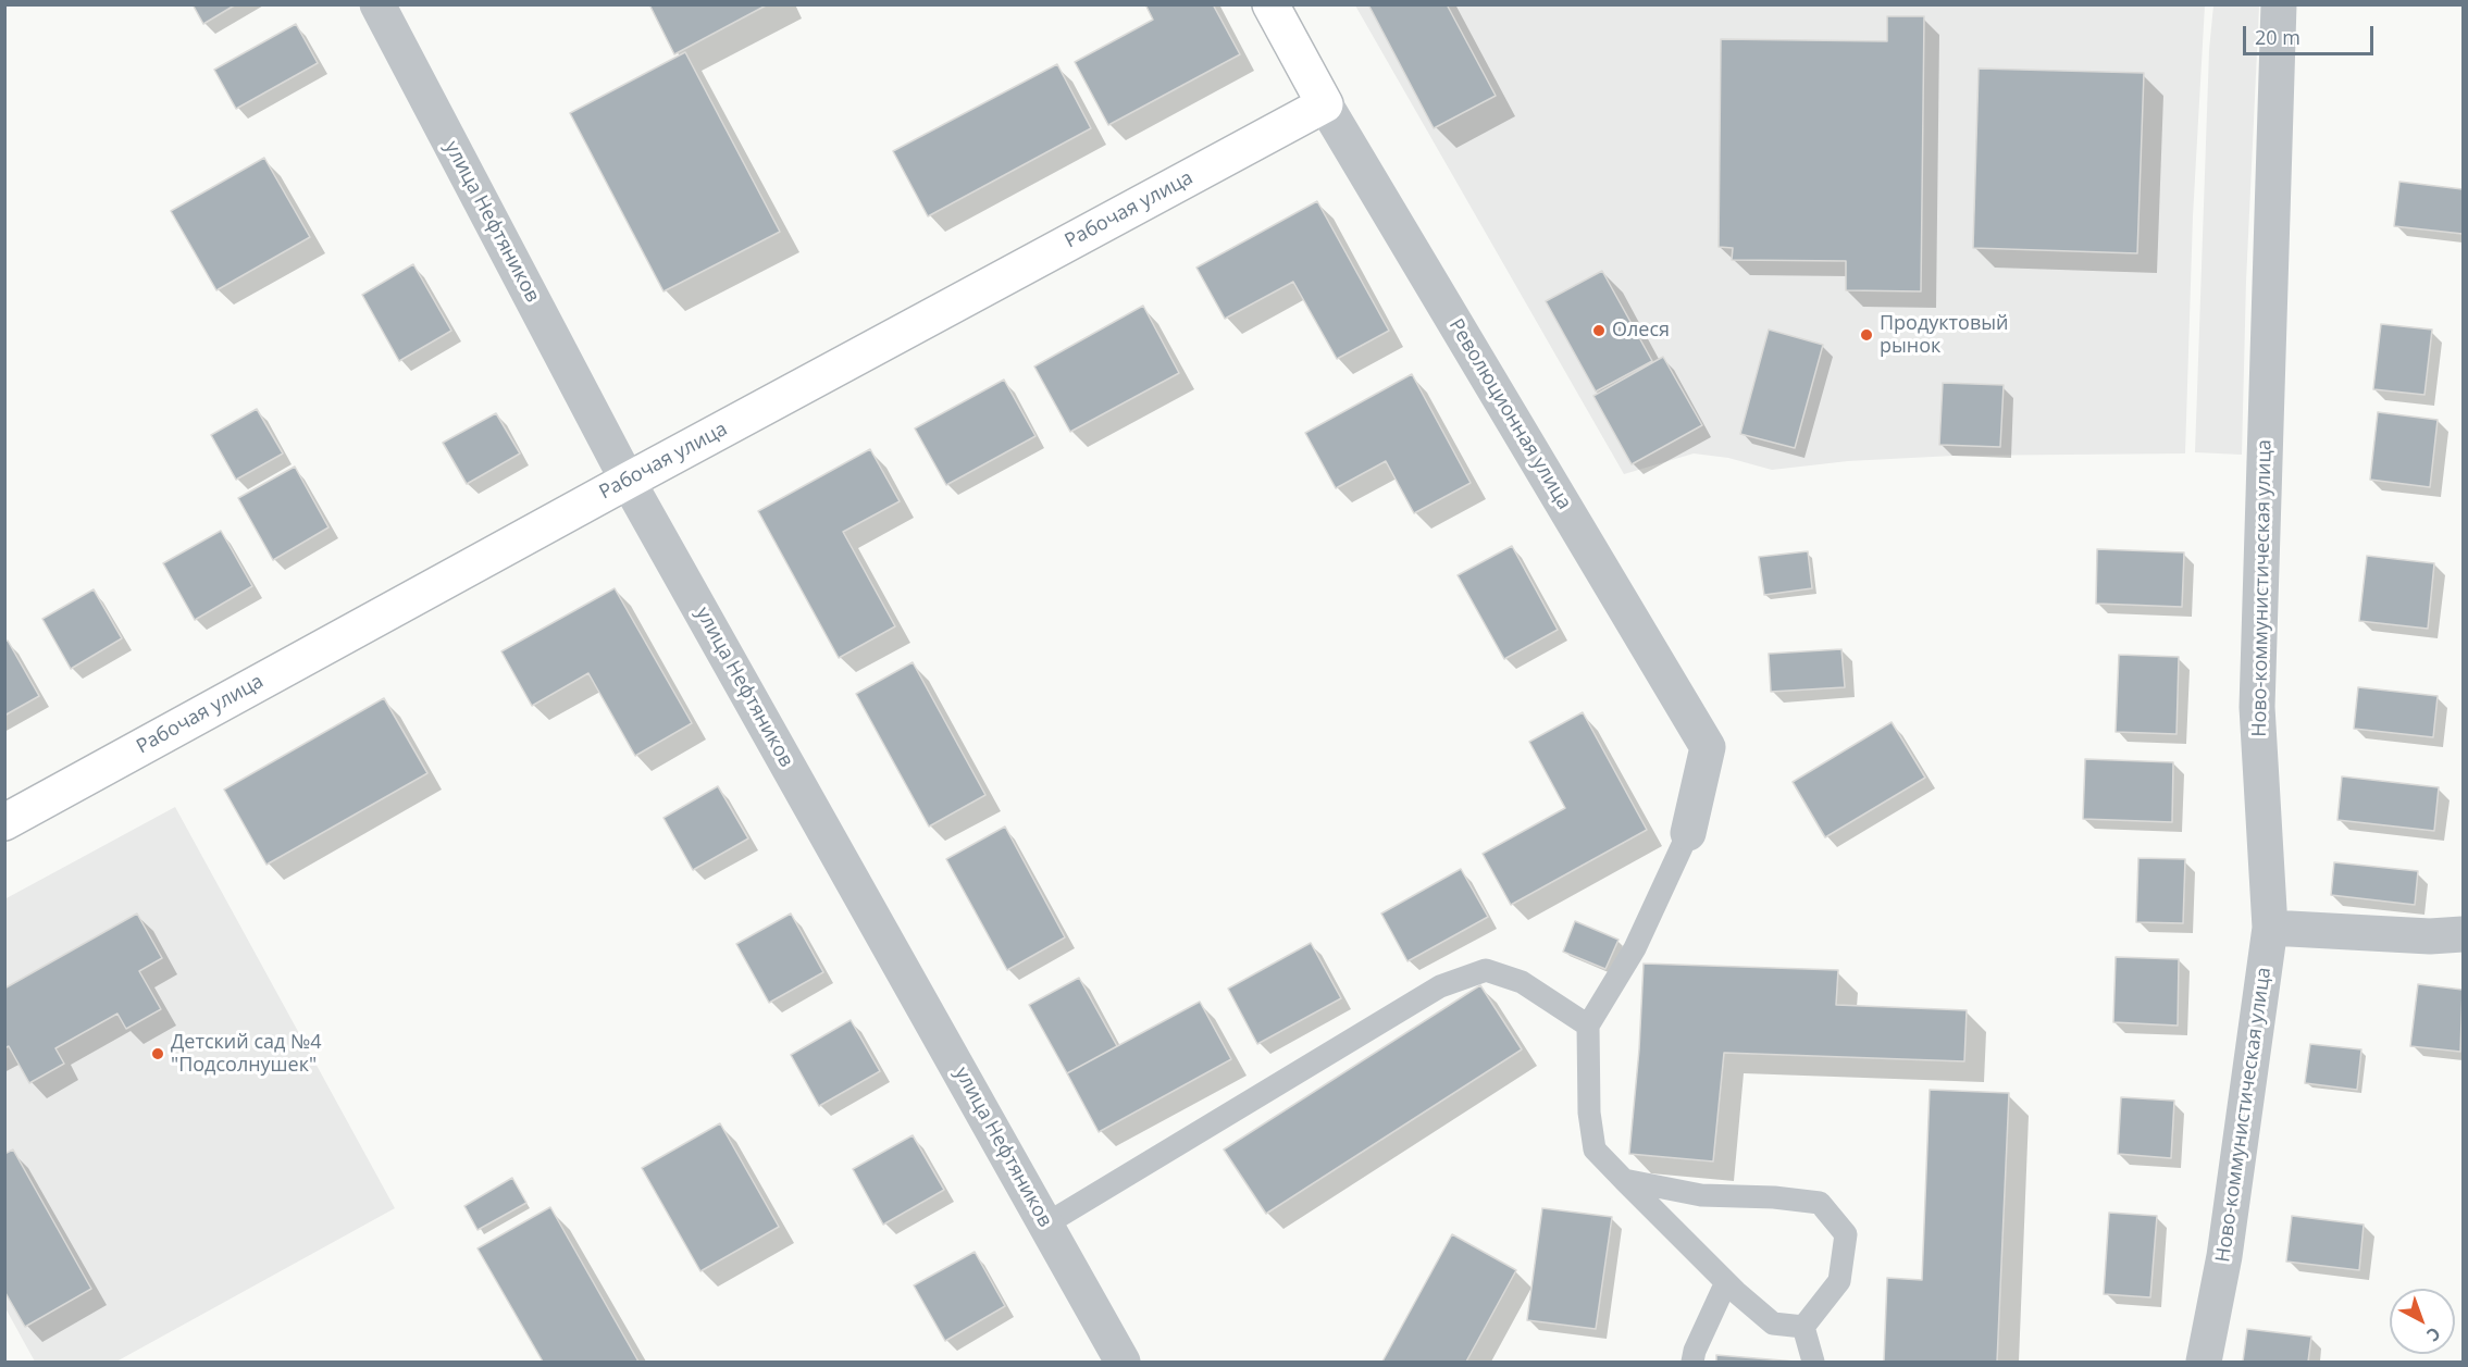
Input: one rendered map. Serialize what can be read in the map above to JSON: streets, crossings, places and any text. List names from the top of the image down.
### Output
{
  "streets": {
    "main road": ["Рабочая улица", "Революционная улица"],
    "street": ["улица Нефтяников", "Ново-коммунистическая улица"]
  },
  "crossings": [
    ["Рабочая улица", "улица Нефтяников"],
    ["Рабочая улица", "Революционная улица"]
  ],
  "places": ["Олеся", "Продуктовый рынок", "Детский сад №4 \"Подсолнушек\""],
  "scale_bar": "20 m",
  "north": "bottom right"
}
